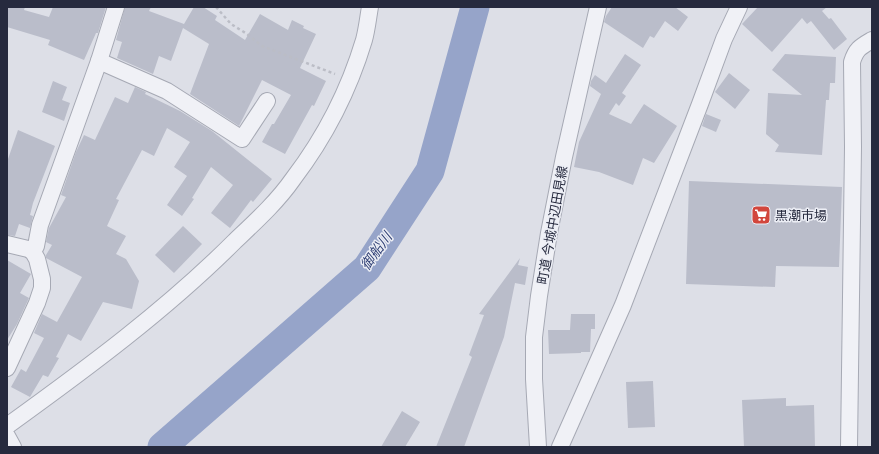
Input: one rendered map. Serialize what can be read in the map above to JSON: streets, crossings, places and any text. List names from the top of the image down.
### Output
{
  "streets": {
    "street": ["町道 今城中辺田見線"]
  },
  "water": ["御船川"],
  "places": {
    "supermarket": ["黒潮市場"]
  }
}
